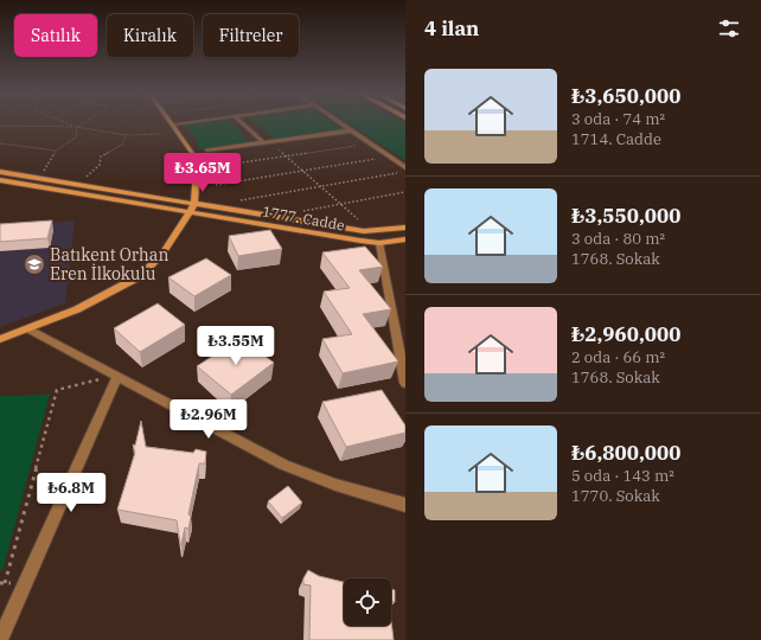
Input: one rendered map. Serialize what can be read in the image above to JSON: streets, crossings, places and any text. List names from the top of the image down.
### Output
{
  "streets": {
    "main road": ["1777. Cadde"]
  },
  "places": {
    "school or university": ["Batıkent Orhan Eren İlkokulu"]
  },
  "page": {
    "heading": "4 ilan",
    "chip": ["Satılık", "Kiralık", "Filtreler"],
    "list": [
      {
        "name": "₺3,650,000",
        "note": "3 oda · 74 m² · 1714. Cadde"
      },
      {
        "name": "₺3,550,000",
        "note": "3 oda · 80 m² · 1768. Sokak"
      },
      {
        "name": "₺2,960,000",
        "note": "2 oda · 66 m² · 1768. Sokak"
      },
      {
        "name": "₺6,800,000",
        "note": "5 oda · 143 m² · 1770. Sokak"
      }
    ],
    "price": [
      "₺3.65M",
      "₺3.55M",
      "₺2.96M",
      "₺6.8M"
    ]
  }
}
